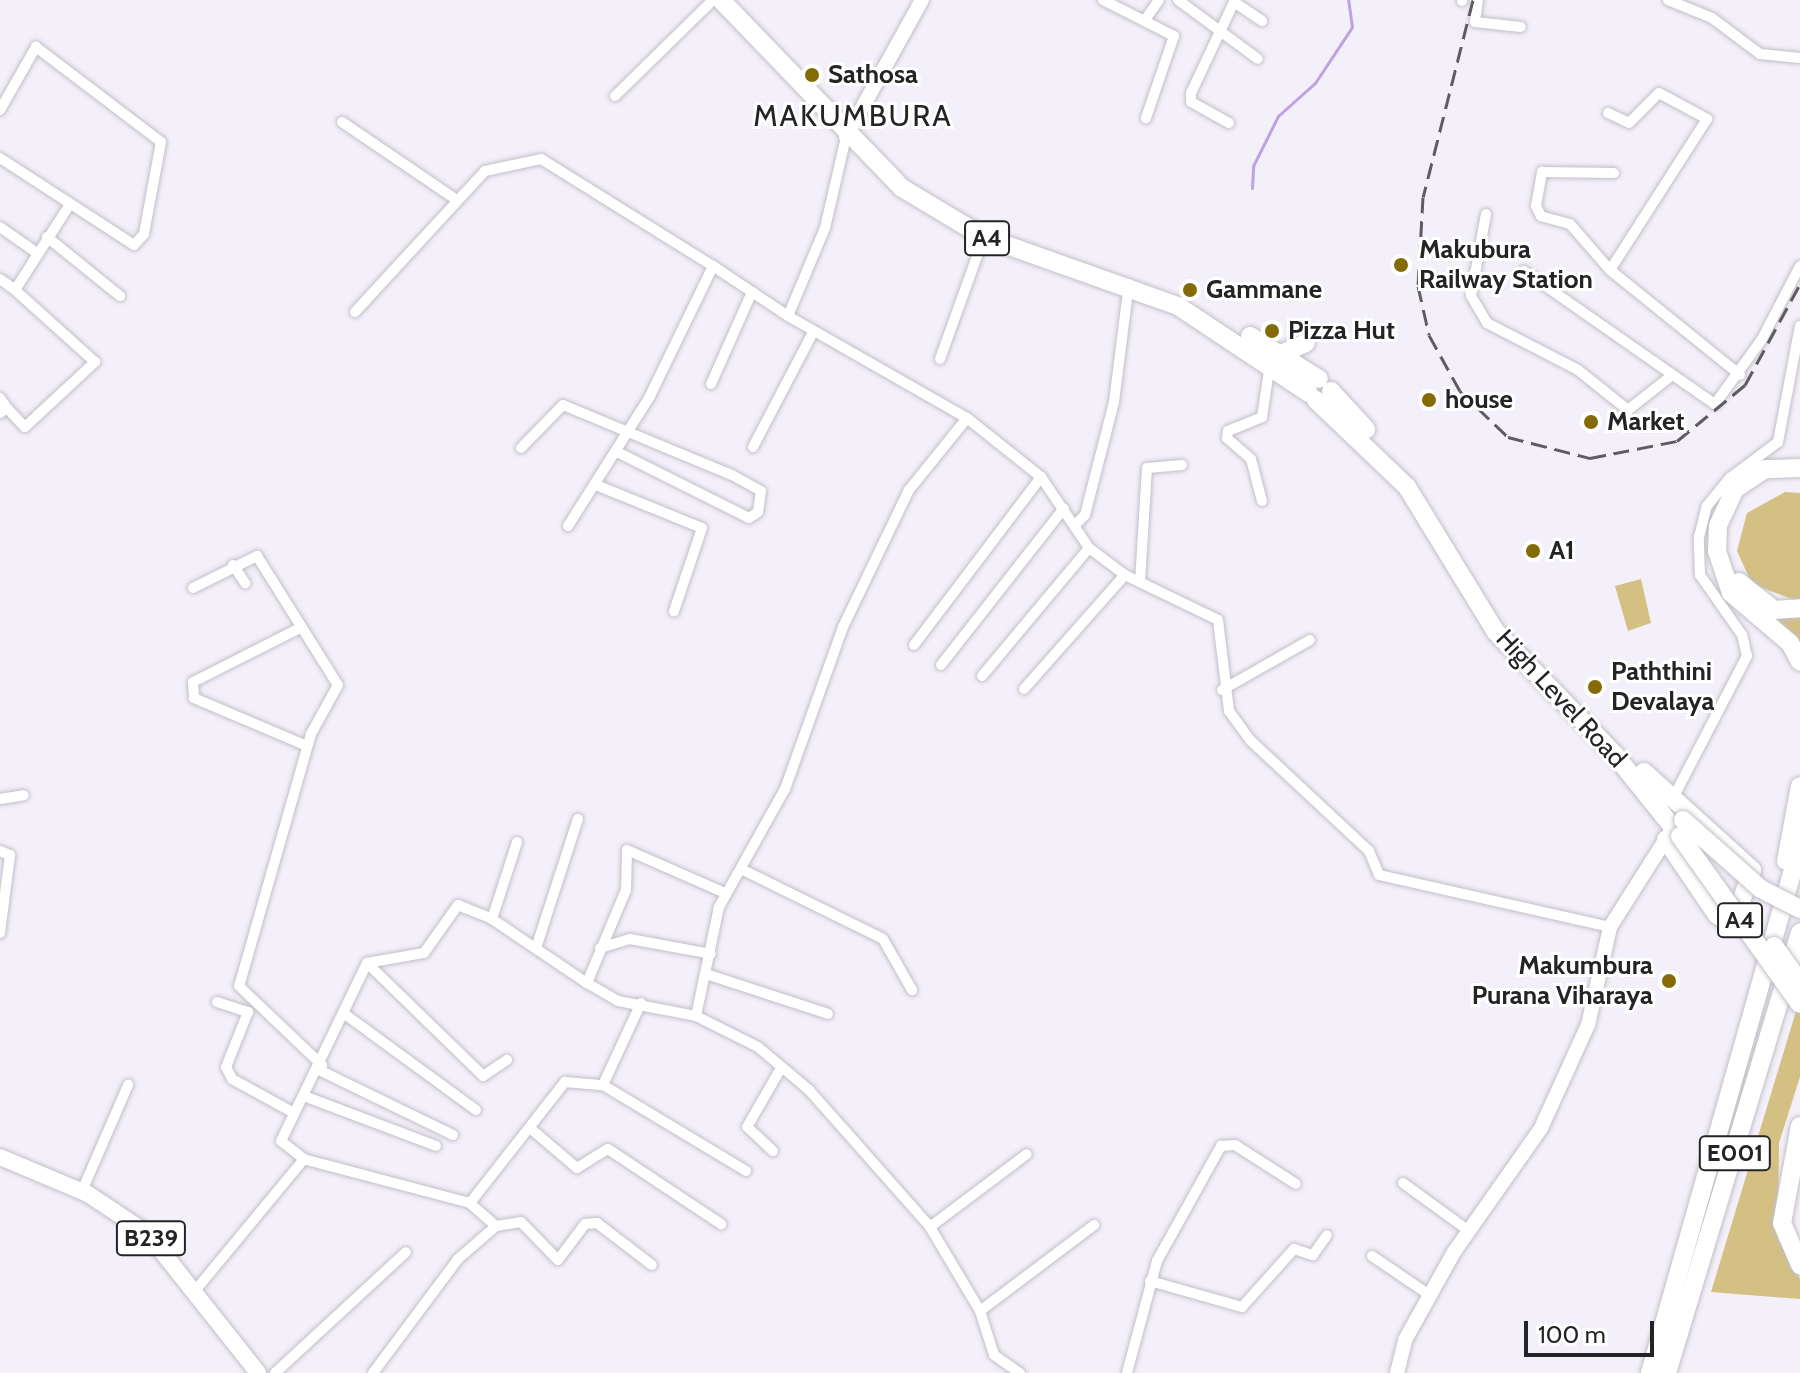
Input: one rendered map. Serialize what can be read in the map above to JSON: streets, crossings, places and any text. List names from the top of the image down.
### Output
{
  "streets": {
    "highway": ["A4", "High Level Road", "E001"],
    "main road": ["B239"]
  },
  "districts": ["MAKUMBURA"],
  "places": [
    "Sathosa",
    "Makubura Railway Station",
    "Gammane",
    "Pizza Hut",
    "house",
    "Market",
    "A1",
    "Paththini Devalaya",
    "Makumbura Purana Viharaya"
  ],
  "scale_bar": "100 m"
}
